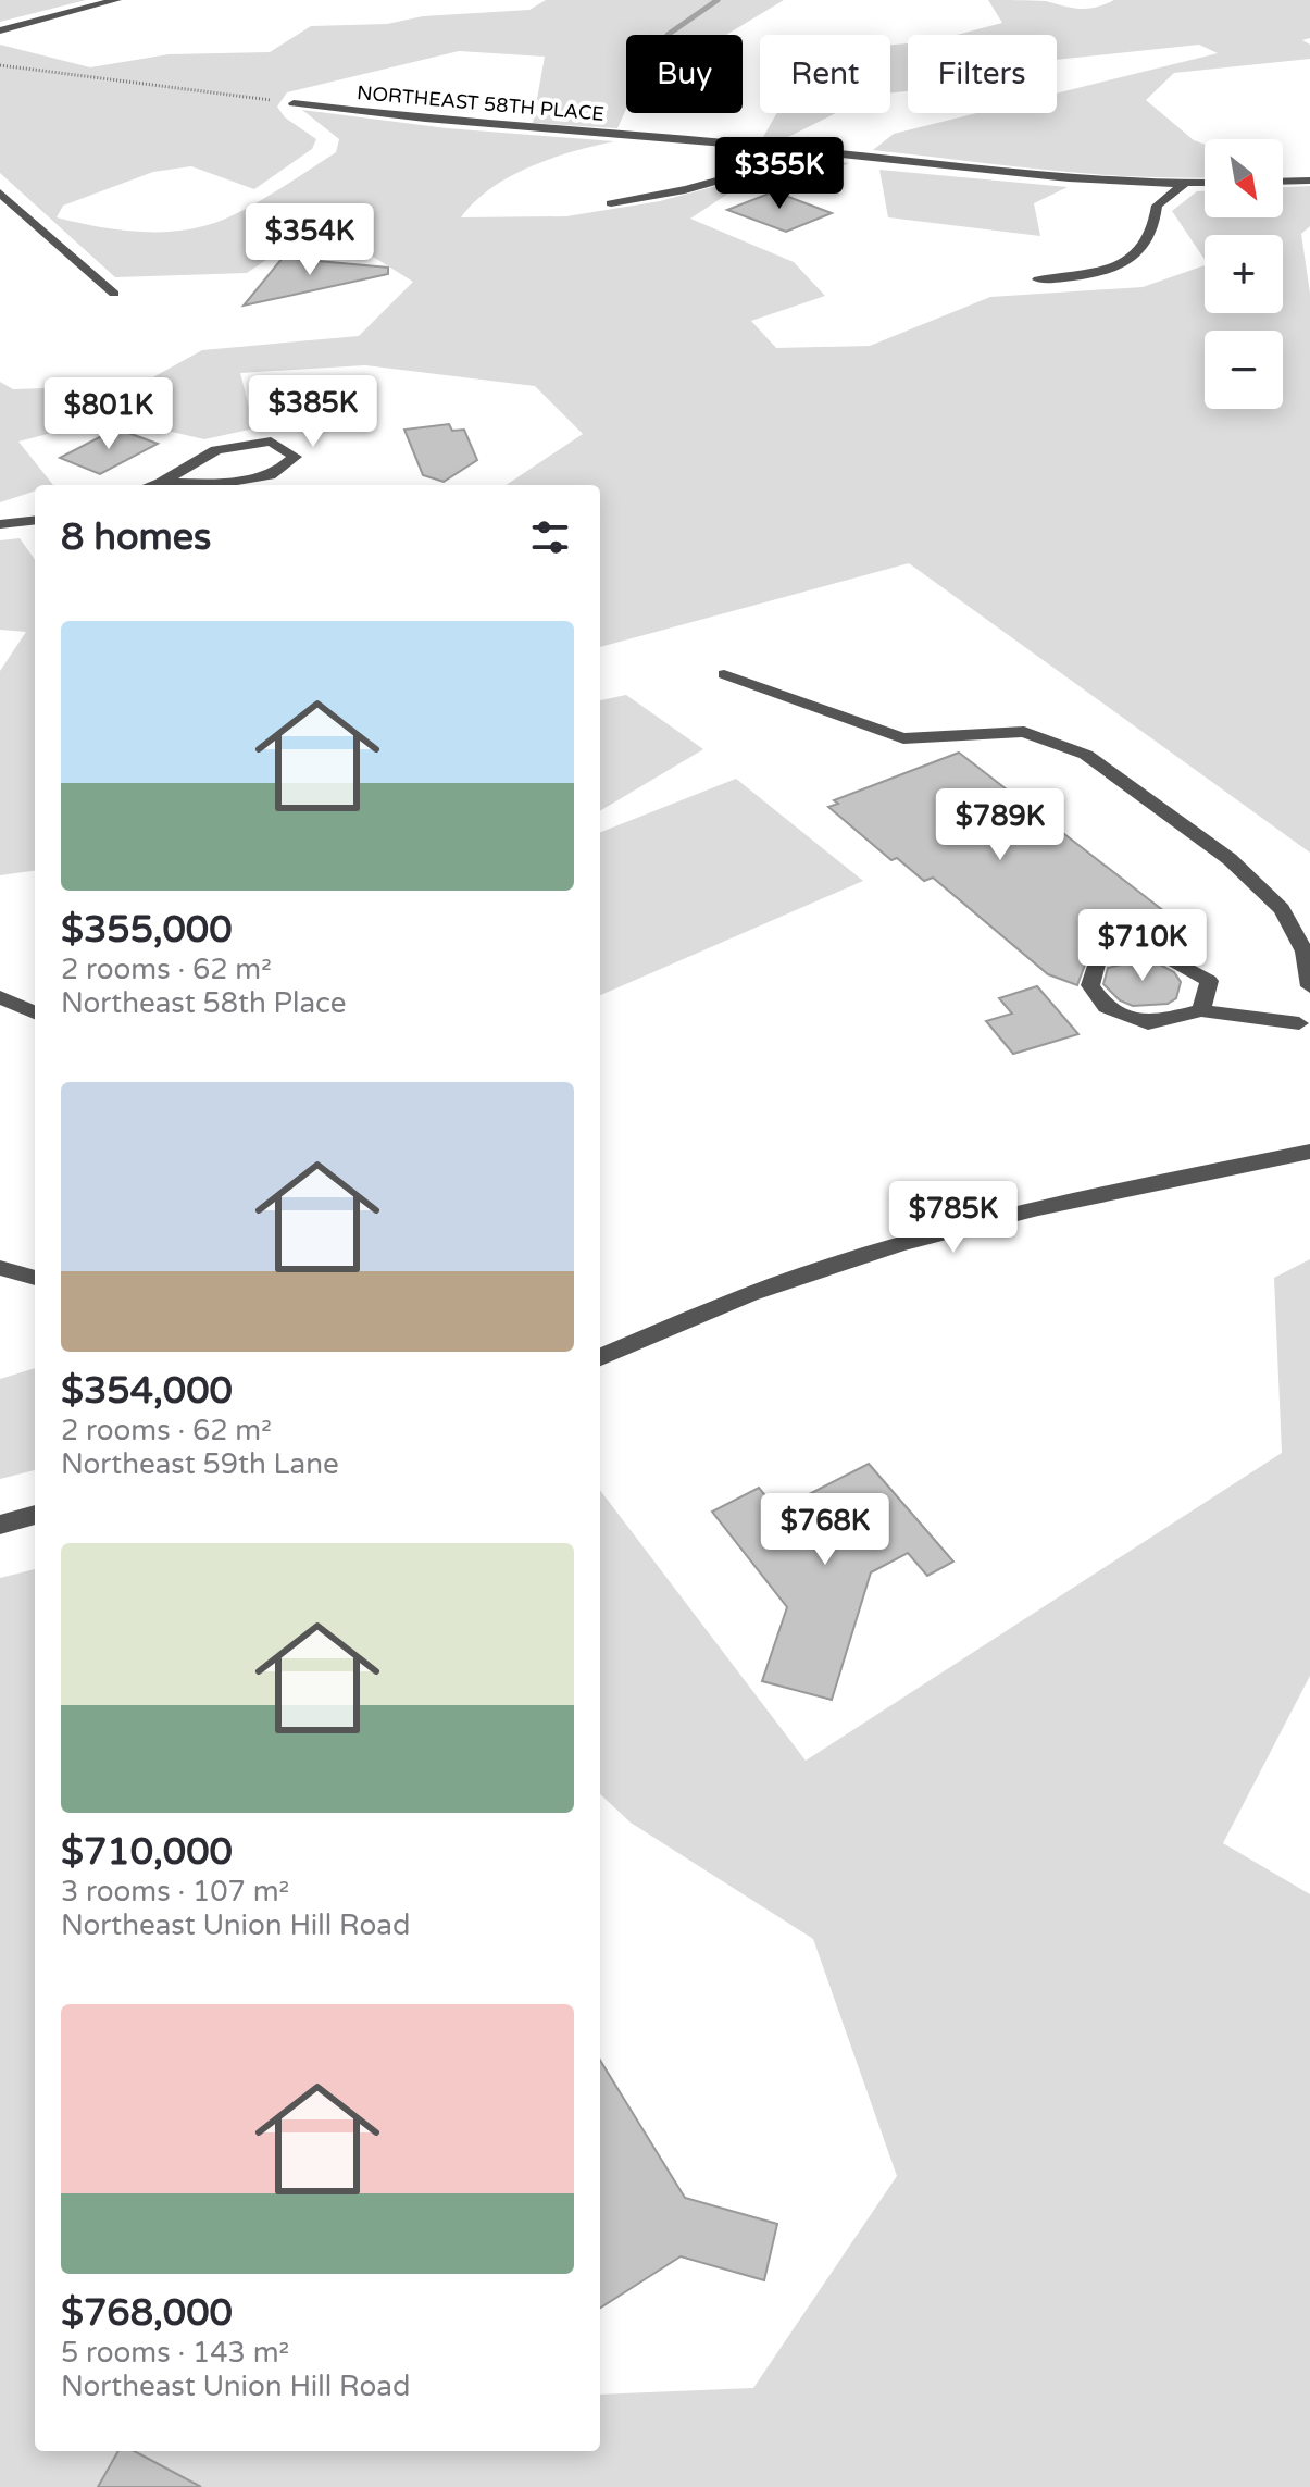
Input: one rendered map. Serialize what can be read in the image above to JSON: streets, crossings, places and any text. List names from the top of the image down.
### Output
{
  "streets": {
    "street": ["NORTHEAST 58TH PLACE"]
  },
  "north": "bottom right",
  "page": {
    "chip": ["Buy", "Rent", "Filters"],
    "price": [
      "$355K",
      "$354K",
      "$385K",
      "$801K",
      "$789K",
      "$710K",
      "$785K",
      "$768K"
    ],
    "map_buttons": ["+", "−"],
    "heading": "8 homes",
    "list": [
      {
        "name": "$355,000",
        "note": "2 rooms · 62 m² · Northeast 58th Place"
      },
      {
        "name": "$354,000",
        "note": "2 rooms · 62 m² · Northeast 59th Lane"
      },
      {
        "name": "$710,000",
        "note": "3 rooms · 107 m² · Northeast Union Hill Road"
      },
      {
        "name": "$768,000",
        "note": "5 rooms · 143 m² · Northeast Union Hill Road"
      }
    ]
  }
}
